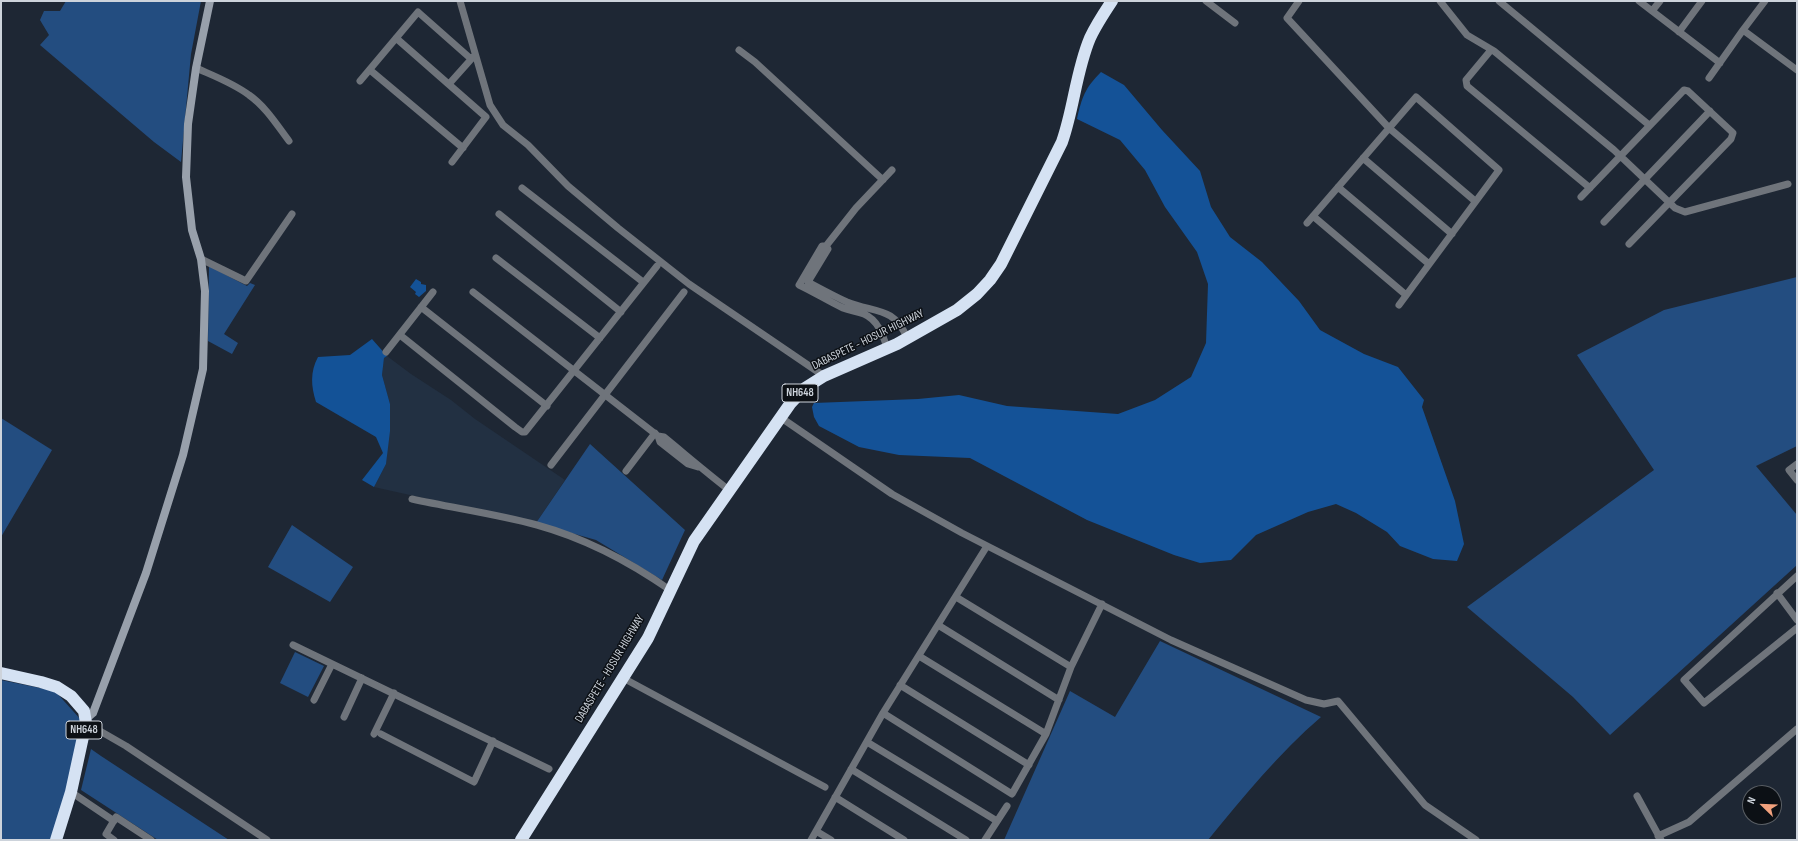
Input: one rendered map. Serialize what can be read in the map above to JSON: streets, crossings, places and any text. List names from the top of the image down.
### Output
{
  "streets": {
    "highway": ["DABASPETE - HOSUR HIGHWAY", "NH648"]
  },
  "north": "top left"
}
